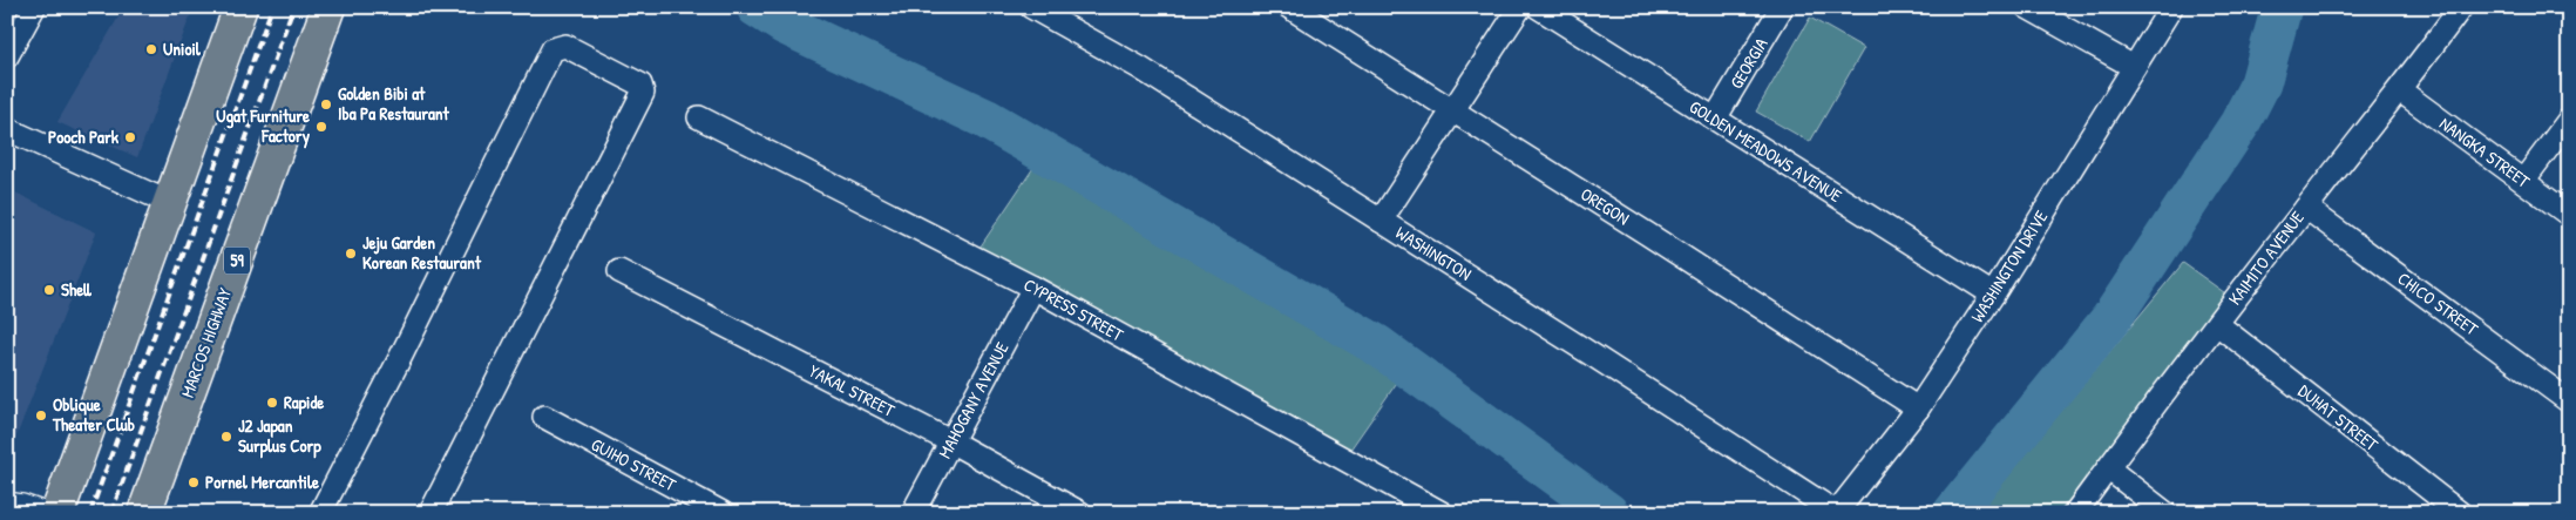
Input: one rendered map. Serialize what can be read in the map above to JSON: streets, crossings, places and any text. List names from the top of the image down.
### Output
{
  "streets": {
    "main road": ["59", "MARCOS HIGHWAY"],
    "street": [
      "GEORGIA",
      "GOLDEN MEADOWS AVENUE",
      "NANGKA STREET",
      "OREGON",
      "WASHINGTON",
      "KAIMITO AVENUE",
      "WASHINGTON DRIVE",
      "CHICO STREET",
      "CYPRESS STREET",
      "YAKAL STREET",
      "MAHOGANY AVENUE",
      "DUHAT STREET",
      "GUIHO STREET"
    ]
  },
  "crossings": [
    ["GEORGIA", "GOLDEN MEADOWS AVENUE"],
    ["GOLDEN MEADOWS AVENUE", "WASHINGTON DRIVE"],
    ["NANGKA STREET", "KAIMITO AVENUE"],
    ["OREGON", "WASHINGTON DRIVE"],
    ["WASHINGTON", "WASHINGTON DRIVE"],
    ["KAIMITO AVENUE", "CHICO STREET"],
    ["KAIMITO AVENUE", "DUHAT STREET"],
    ["CYPRESS STREET", "MAHOGANY AVENUE"],
    ["YAKAL STREET", "MAHOGANY AVENUE"]
  ],
  "places": [
    "Unioil",
    "Golden Bibi at Iba Pa Restaurant",
    "Ugat Furniture Factory",
    "Pooch Park",
    "Jeju Garden Korean Restaurant",
    "Shell",
    "Rapide",
    "Oblique Theater Club",
    "J2 Japan Surplus Corp",
    "Pornel Mercantile"
  ]
}
